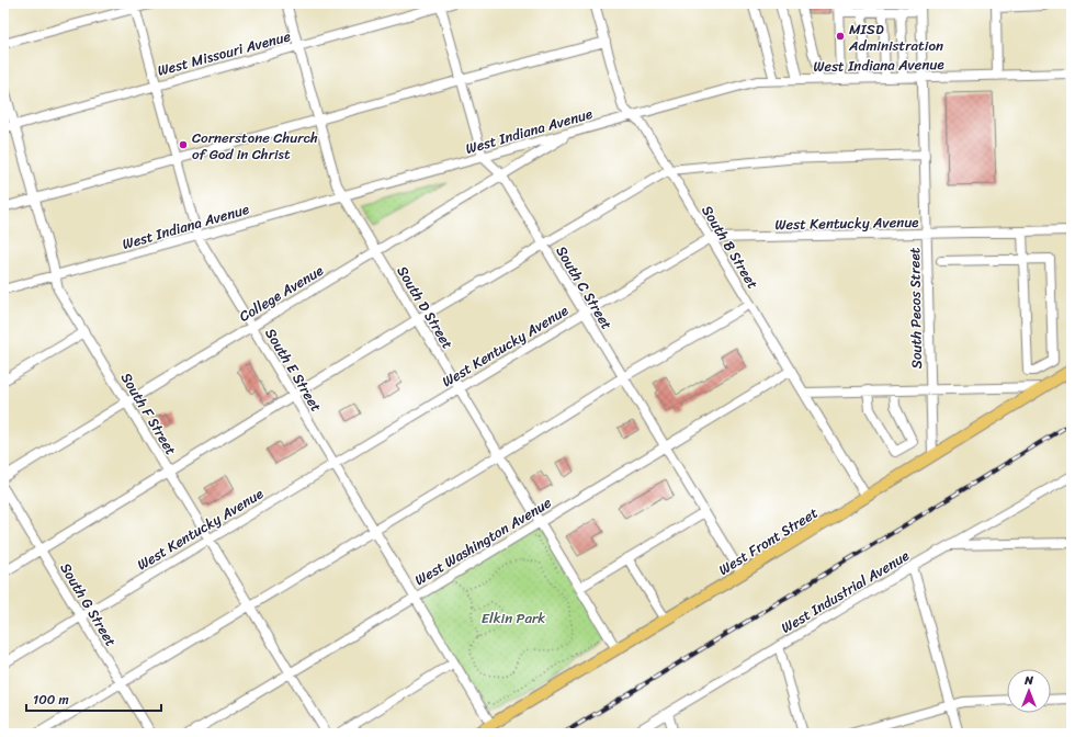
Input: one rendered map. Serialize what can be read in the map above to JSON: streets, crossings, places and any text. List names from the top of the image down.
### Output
{
  "streets": {
    "main road": ["West Front Street"],
    "street": [
      "West Missouri Avenue",
      "West Indiana Avenue",
      "West Kentucky Avenue",
      "South B Street",
      "South C Street",
      "College Avenue",
      "South D Street",
      "South Pecos Street",
      "South E Street",
      "South F Street",
      "West Washington Avenue",
      "West Industrial Avenue",
      "South G Street"
    ]
  },
  "crossings": [
    ["West Missouri Avenue", "South D Street"],
    ["West Missouri Avenue", "South E Street"],
    ["West Missouri Avenue", "South F Street"],
    ["West Indiana Avenue", "South B Street"],
    ["West Indiana Avenue", "South C Street"],
    ["West Indiana Avenue", "College Avenue"],
    ["West Indiana Avenue", "South D Street"],
    ["West Indiana Avenue", "South Pecos Street"],
    ["West Indiana Avenue", "South E Street"],
    ["West Indiana Avenue", "South F Street"],
    ["West Kentucky Avenue", "South B Street"],
    ["West Kentucky Avenue", "South C Street"],
    ["West Kentucky Avenue", "South D Street"],
    ["West Kentucky Avenue", "South Pecos Street"],
    ["West Kentucky Avenue", "South E Street"],
    ["West Kentucky Avenue", "South F Street"],
    ["West Kentucky Avenue", "South G Street"],
    ["South B Street", "West Washington Avenue"],
    ["South B Street", "West Front Street"],
    ["South C Street", "College Avenue"],
    ["South C Street", "West Washington Avenue"],
    ["South C Street", "West Front Street"],
    ["College Avenue", "South D Street"],
    ["College Avenue", "South E Street"],
    ["College Avenue", "South F Street"],
    ["South D Street", "West Washington Avenue"],
    ["South D Street", "West Front Street"],
    ["South Pecos Street", "West Front Street"],
    ["South E Street", "West Washington Avenue"],
    ["South E Street", "West Front Street"],
    ["South F Street", "West Washington Avenue"]
  ],
  "parks": ["Elkin Park"],
  "places": ["MISD Administration", "Cornerstone Church of God in Christ"],
  "scale_bar": "100 m",
  "north": "top"
}
